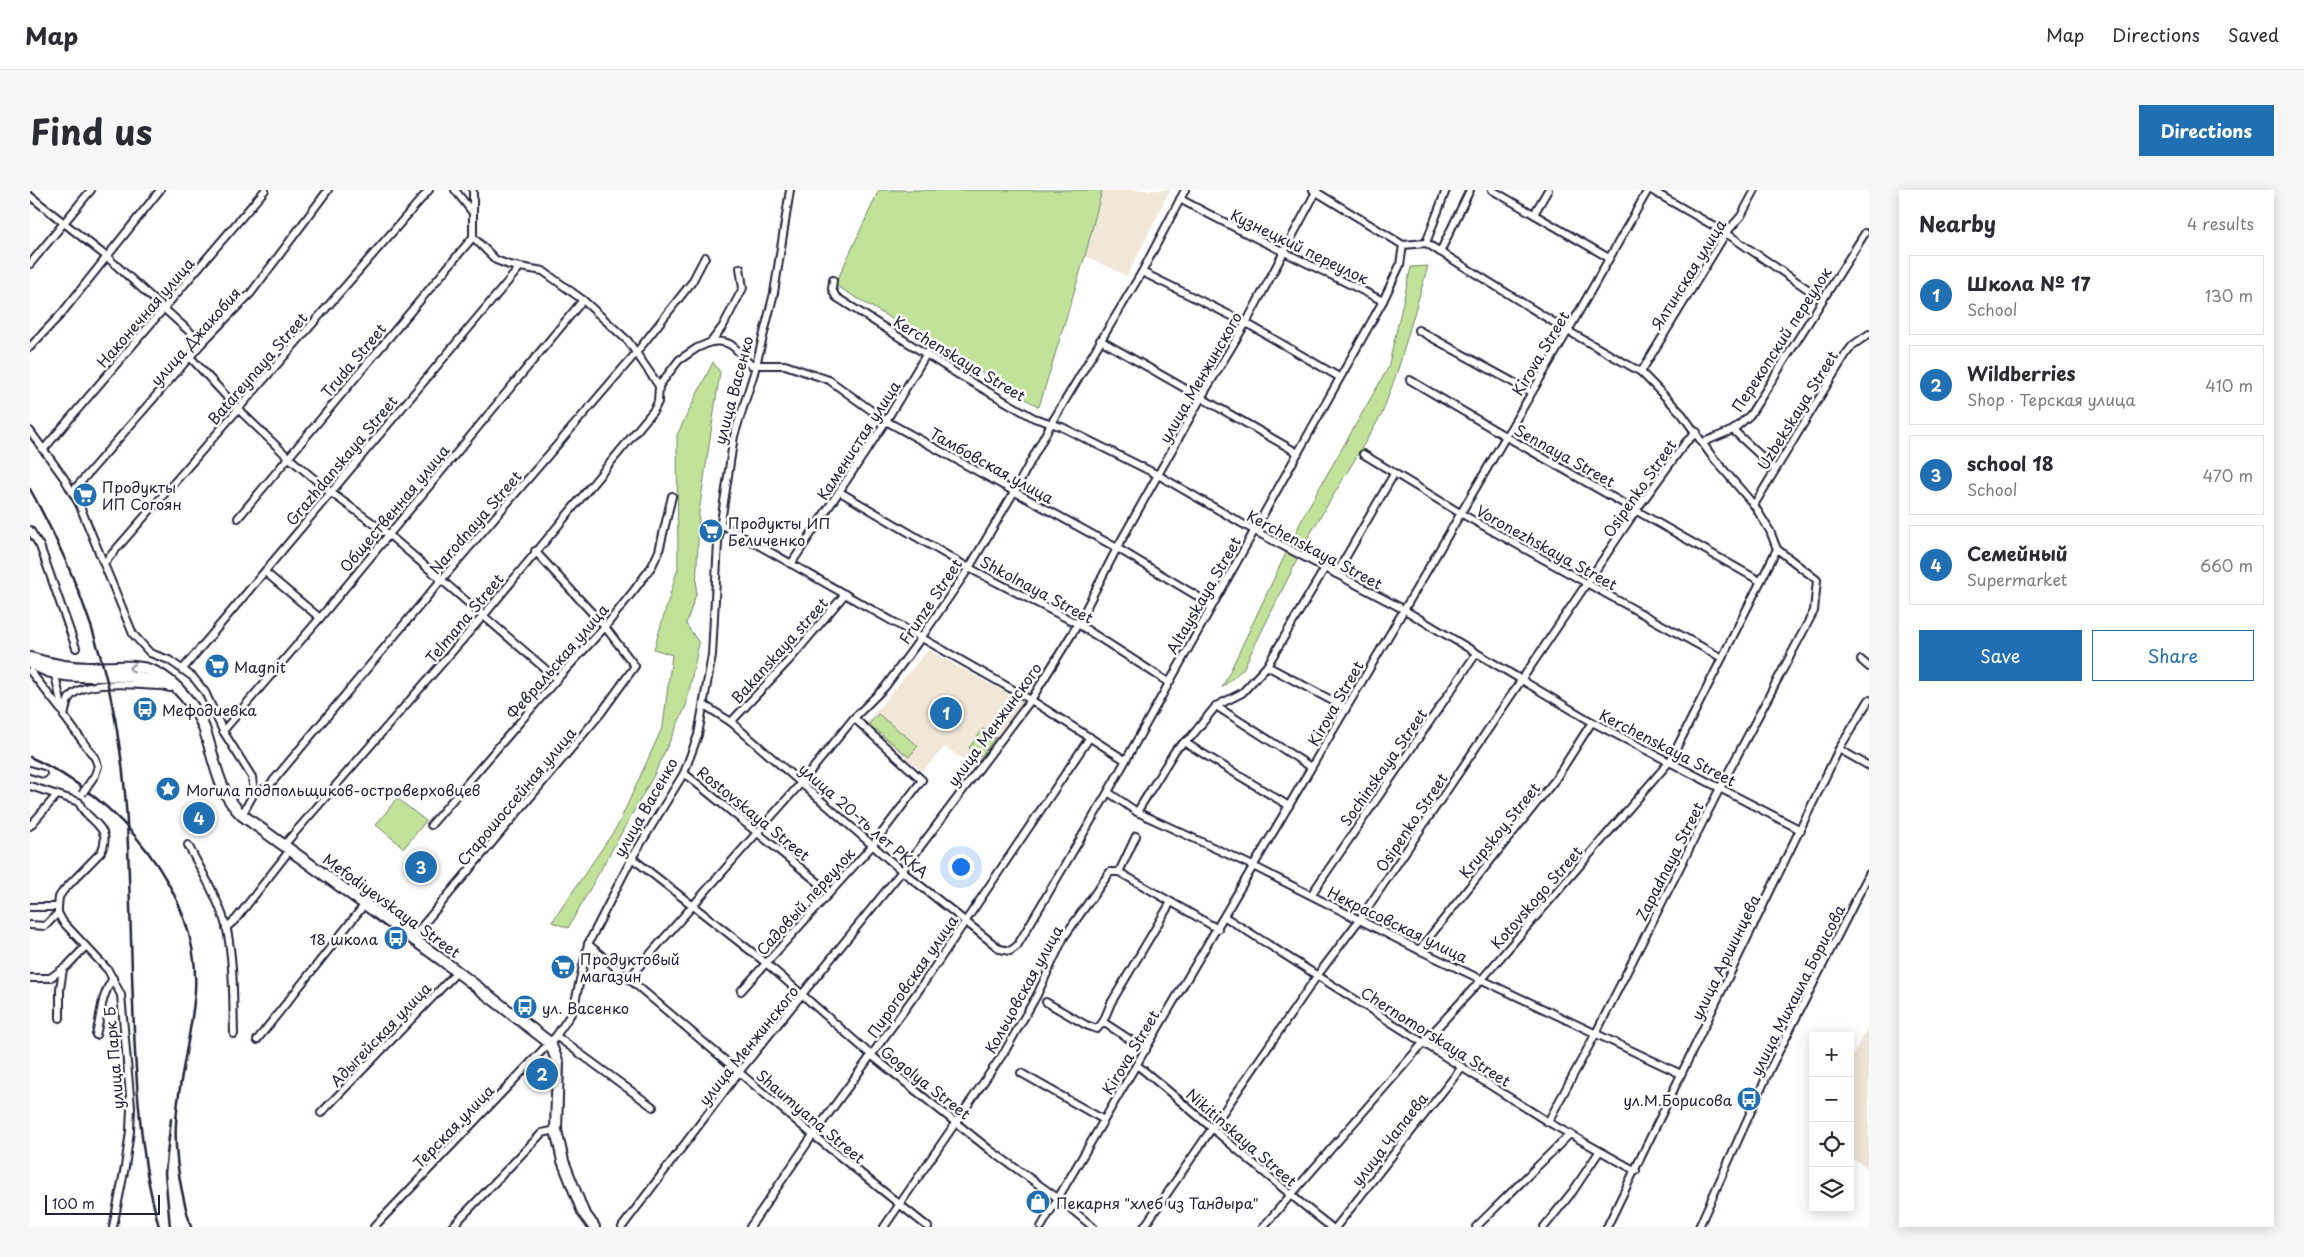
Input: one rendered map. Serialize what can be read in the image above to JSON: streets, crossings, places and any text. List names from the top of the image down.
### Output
{
  "streets": {
    "main road": ["Mefodiyevskaya Street"],
    "street": [
      "Кузнецкий переулок",
      "Ялтинская улица",
      "Наконечная улица",
      "улица Джакобия",
      "Перекопский переулок",
      "Kirova Street",
      "Kerchenskaya Street",
      "Truda Street",
      "Batareynaya Street",
      "улица Менжинского",
      "улица Васенко",
      "Uzbekskaya Street",
      "Каменистая улица",
      "Sennaya Street",
      "Grazhdanskaya Street",
      "Тамбовская улица",
      "Osipenko Street",
      "Общественная улица",
      "Narodnaya Street",
      "Voronezhskaya Street",
      "Shkolnaya Street",
      "Altayskaya Street",
      "Frunze Street",
      "Telmana Street",
      "Bakanskaya street",
      "Февральская улица",
      "Sochinskaya Street",
      "Старошоссейная улица",
      "Rostovskaya Street",
      "улица 20-ть лет РККА",
      "Krupskoy Street",
      "Zapadnaya Street",
      "Kotovskogo Street",
      "Садовый переулок",
      "Некрасовская улица",
      "улица Аршинцева",
      "Пироговская улица",
      "Кольцовская улица",
      "улица Михаила Борисова",
      "Адыгейская улица",
      "Chernomorskaya Street",
      "улица Парк Б",
      "Gogolya Street",
      "Shaumyana Street",
      "Терская улица",
      "Nikitinskaya Street",
      "улица Чапаева"
    ]
  },
  "crossings": [
    ["Кузнецкий переулок", "улица Менжинского"],
    ["Кузнецкий переулок", "Altayskaya Street"],
    ["Кузнецкий переулок", "Frunze Street"],
    ["Kirova Street", "Kerchenskaya Street"],
    ["Kirova Street", "Sennaya Street"],
    ["Kirova Street", "Voronezhskaya Street"],
    ["Kirova Street", "Некрасовская улица"],
    ["Kirova Street", "Chernomorskaya Street"],
    ["Kirova Street", "Gogolya Street"],
    ["Kirova Street", "Nikitinskaya Street"],
    ["Kerchenskaya Street", "улица Менжинского"],
    ["Kerchenskaya Street", "Каменистая улица"],
    ["Kerchenskaya Street", "Osipenko Street"],
    ["Kerchenskaya Street", "Altayskaya Street"],
    ["Kerchenskaya Street", "Frunze Street"],
    ["Kerchenskaya Street", "Sochinskaya Street"],
    ["Kerchenskaya Street", "Krupskoy Street"],
    ["Kerchenskaya Street", "Zapadnaya Street"],
    ["Kerchenskaya Street", "Kotovskogo Street"],
    ["Kerchenskaya Street", "улица Аршинцева"],
    ["улица Менжинского", "Тамбовская улица"],
    ["улица Менжинского", "Shkolnaya Street"],
    ["улица Менжинского", "улица 20-ть лет РККА"],
    ["улица Менжинского", "Gogolya Street"],
    ["улица Менжинского", "Shaumyana Street"],
    ["улица Васенко", "Тамбовская улица"],
    ["улица Васенко", "Rostovskaya Street"],
    ["улица Васенко", "улица 20-ть лет РККА"],
    ["улица Васенко", "Mefodiyevskaya Street"],
    ["улица Васенко", "Gogolya Street"],
    ["улица Васенко", "Shaumyana Street"],
    ["улица Васенко", "Терская улица"],
    ["Каменистая улица", "Тамбовская улица"],
    ["Каменистая улица", "Shkolnaya Street"],
    ["Sennaya Street", "Osipenko Street"],
    ["Sennaya Street", "Kotovskogo Street"],
    ["Тамбовская улица", "Altayskaya Street"],
    ["Тамбовская улица", "Frunze Street"],
    ["Osipenko Street", "Voronezhskaya Street"],
    ["Osipenko Street", "Некрасовская улица"],
    ["Osipenko Street", "Chernomorskaya Street"],
    ["Osipenko Street", "Nikitinskaya Street"],
    ["Voronezhskaya Street", "Kotovskogo Street"],
    ["Shkolnaya Street", "Altayskaya Street"],
    ["Shkolnaya Street", "Frunze Street"],
    ["Altayskaya Street", "улица 20-ть лет РККА"],
    ["Altayskaya Street", "Некрасовская улица"],
    ["Frunze Street", "Rostovskaya Street"],
    ["Frunze Street", "улица 20-ть лет РККА"],
    ["Frunze Street", "Садовый переулок"],
    ["Frunze Street", "Gogolya Street"],
    ["Frunze Street", "Shaumyana Street"],
    ["Telmana Street", "Mefodiyevskaya Street"],
    ["Bakanskaya street", "улица 20-ть лет РККА"],
    ["Февральская улица", "Старошоссейная улица"],
    ["Sochinskaya Street", "Некрасовская улица"],
    ["Старошоссейная улица", "Mefodiyevskaya Street"],
    ["Rostovskaya Street", "Садовый переулок"],
    ["улица 20-ть лет РККА", "Садовый переулок"],
    ["улица 20-ть лет РККА", "Пироговская улица"],
    ["Krupskoy Street", "Некрасовская улица"],
    ["Zapadnaya Street", "Kotovskogo Street"],
    ["Zapadnaya Street", "Некрасовская улица"],
    ["Zapadnaya Street", "Chernomorskaya Street"],
    ["Kotovskogo Street", "Некрасовская улица"],
    ["Kotovskogo Street", "Chernomorskaya Street"],
    ["Kotovskogo Street", "Nikitinskaya Street"],
    ["Садовый переулок", "Gogolya Street"],
    ["Mefodiyevskaya Street", "Адыгейская улица"],
    ["Mefodiyevskaya Street", "Терская улица"],
    ["Некрасовская улица", "улица Аршинцева"],
    ["улица Аршинцева", "Chernomorskaya Street"],
    ["Пироговская улица", "Gogolya Street"],
    ["Пироговская улица", "Shaumyana Street"],
    ["Кольцовская улица", "Gogolya Street"],
    ["Кольцовская улица", "Shaumyana Street"],
    ["Chernomorskaya Street", "улица Чапаева"]
  ],
  "places": {
    "supermarket": [
      "Продукты ИП Согоян",
      "Продукты ИП Беличенко",
      "Magnit",
      "Продуктовый магазин"
    ],
    "bus stop": [
      "Мефодиевка",
      "18 школа",
      "ул. Васенко",
      "ул.М.Борисова"
    ],
    "place": ["Могила подпольщиков-островерховцев"],
    "shop": ["Пекарня \"хлеб из Тандыра\""]
  },
  "scale_bar": "100 m",
  "page": {
    "header": "Map",
    "nav": ["Map", "Directions", "Saved"],
    "title": "Find us",
    "buttons": [
      "Directions",
      ["Save", "Share"]
    ],
    "heading": ["Nearby", "4 results"],
    "list": [
      {
        "mark": "1",
        "name": "Школа № 17",
        "note": "School",
        "value": "130 m"
      },
      {
        "mark": "2",
        "name": "Wildberries",
        "note": "Shop · Терская улица",
        "value": "410 m"
      },
      {
        "mark": "3",
        "name": "school 18",
        "note": "School",
        "value": "470 m"
      },
      {
        "mark": "4",
        "name": "Семейный",
        "note": "Supermarket",
        "value": "660 m"
      }
    ],
    "pins": [
      "1",
      "4",
      "3",
      "2"
    ],
    "map_buttons": ["+", "−"],
    "scale": "100 m"
  }
}
